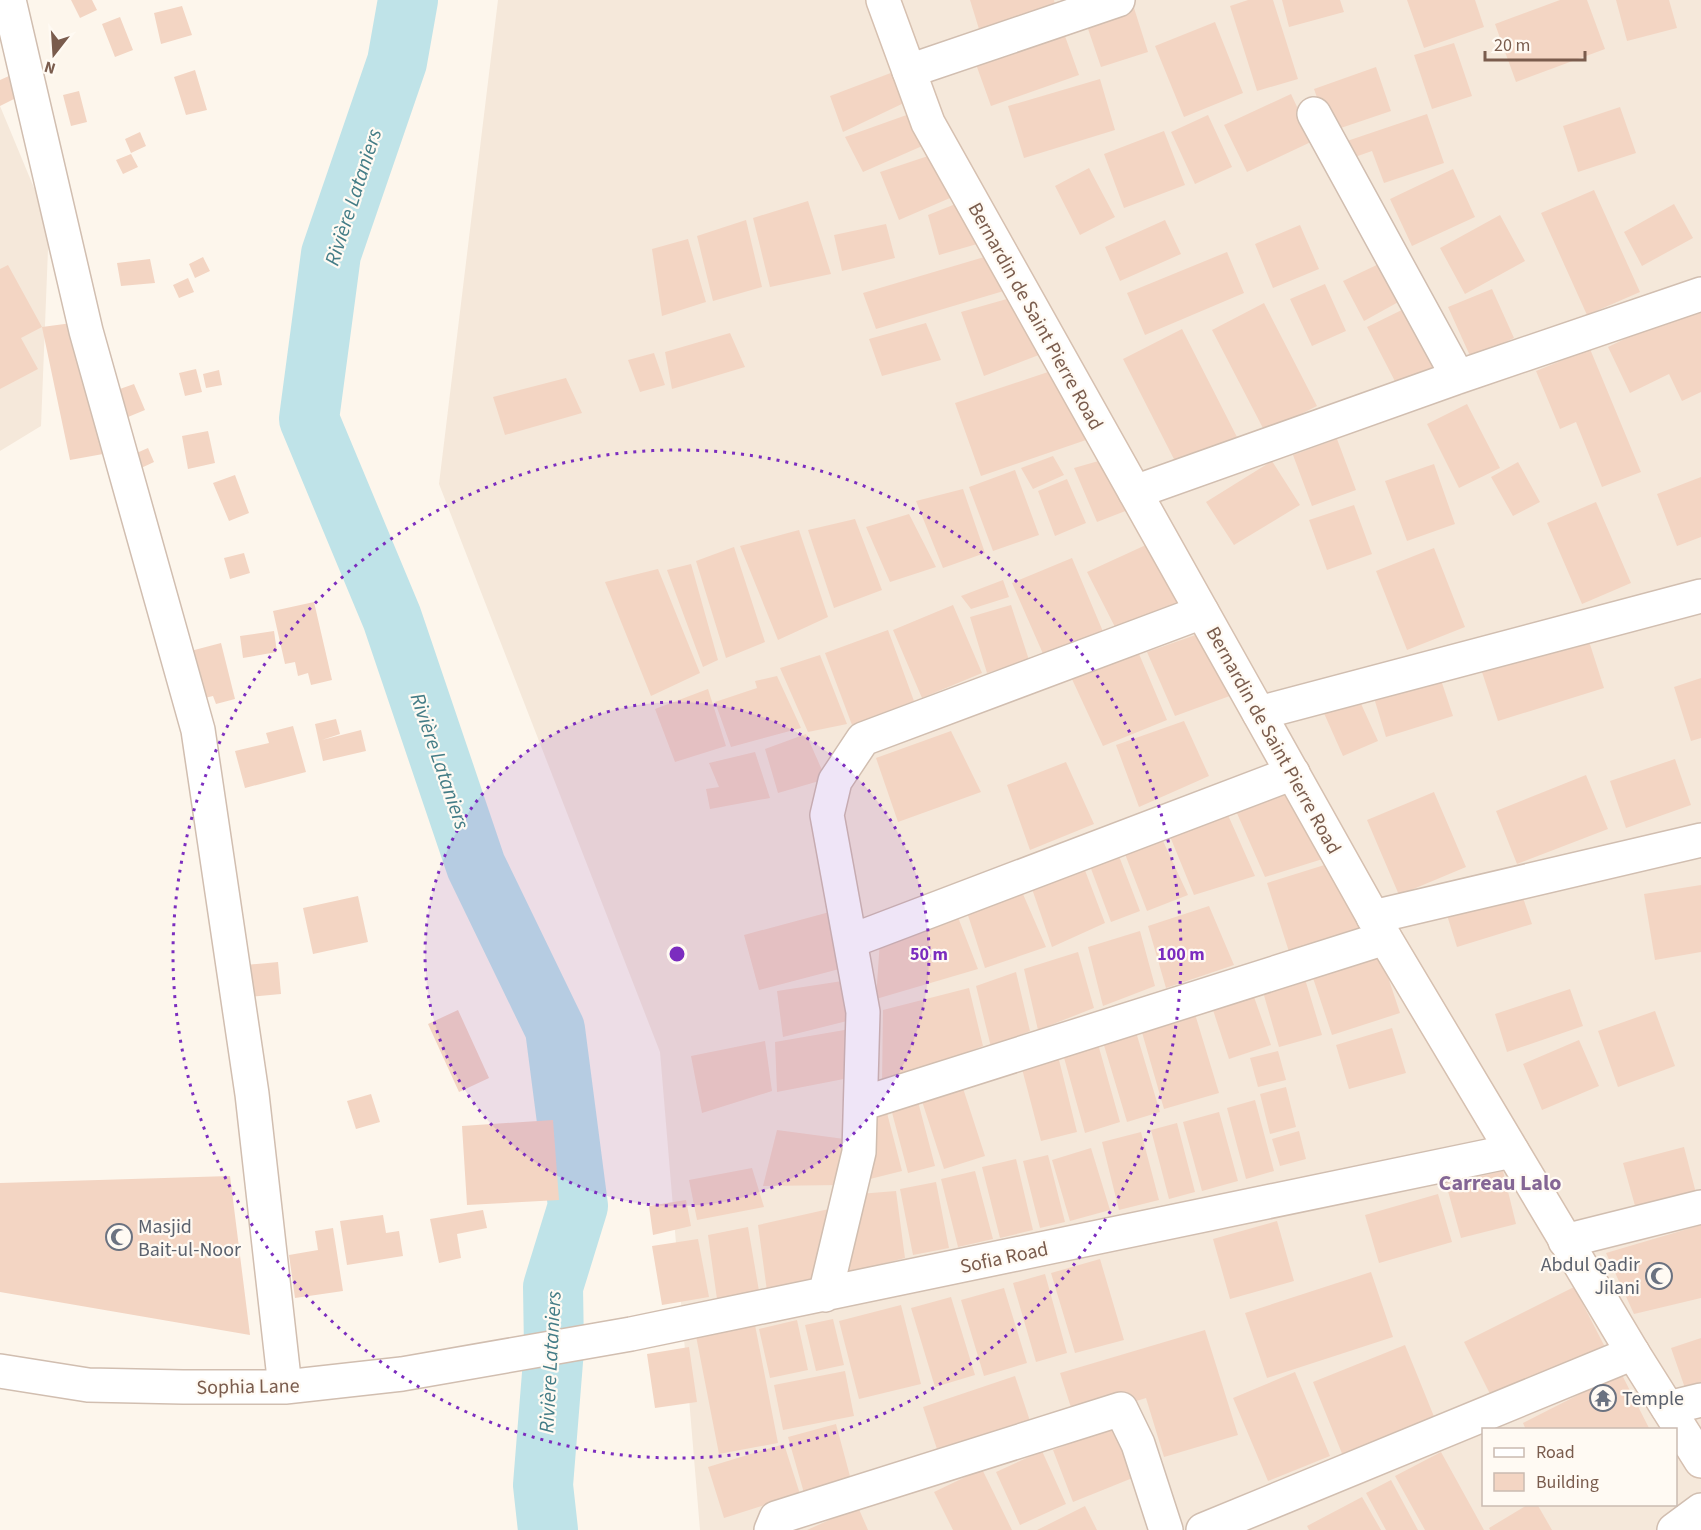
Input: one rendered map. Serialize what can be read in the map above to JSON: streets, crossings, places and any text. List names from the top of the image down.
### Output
{
  "streets": {
    "street": ["Bernardin de Saint Pierre Road", "Sofia Road", "Sophia Lane"]
  },
  "crossings": [
    ["Bernardin de Saint Pierre Road", "Sofia Road"],
    ["Sofia Road", "Sophia Lane"]
  ],
  "districts": ["Carreau Lalo"],
  "water": ["Rivière Lataniers"],
  "places": {
    "mosque": ["Masjid Bait-ul-Noor", "Abdul Qadir Jilani"],
    "temple": ["Temple"]
  },
  "legend": ["Road", "Building"],
  "scale_bar": "20 m",
  "north": "bottom",
  "rings": ["50 m", "100 m"]
}
